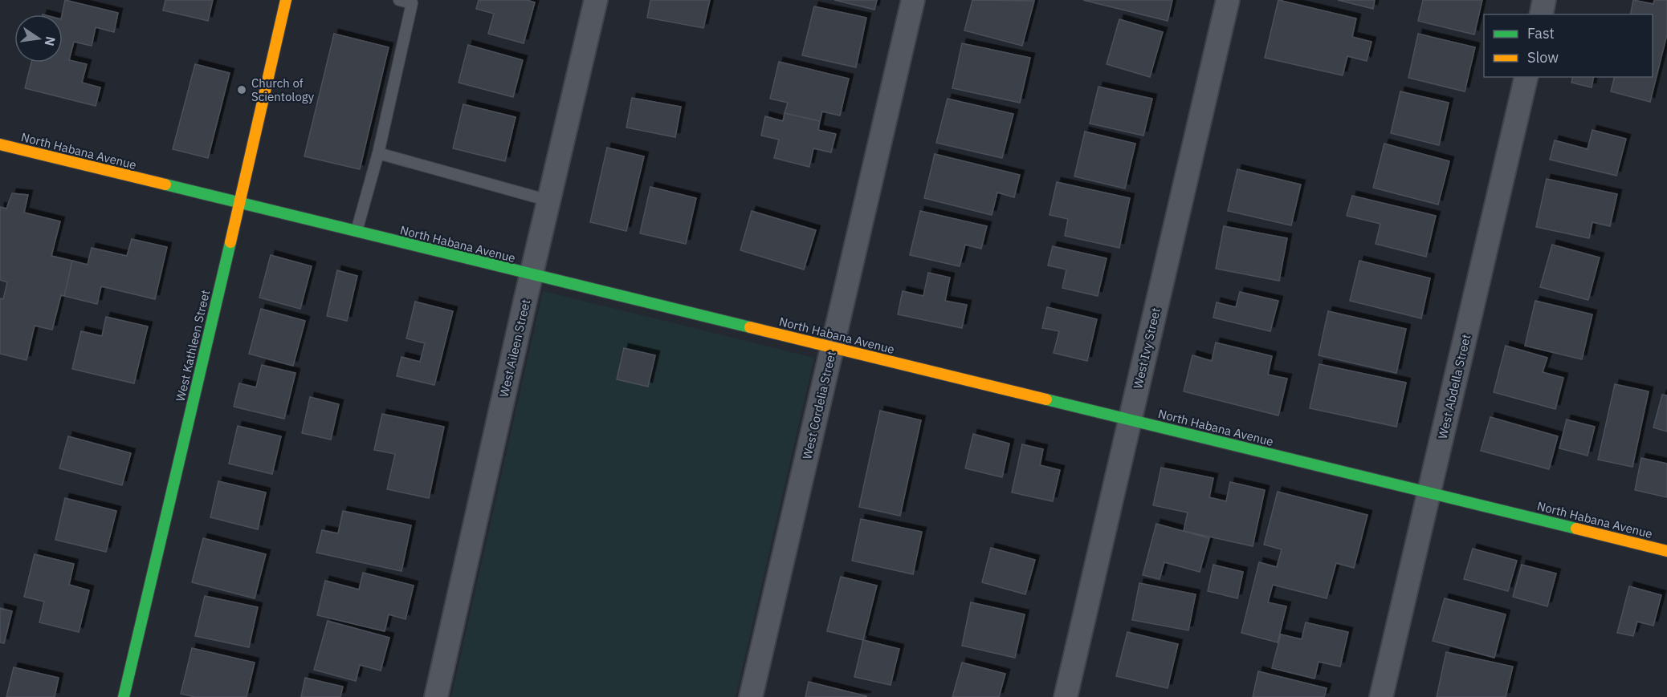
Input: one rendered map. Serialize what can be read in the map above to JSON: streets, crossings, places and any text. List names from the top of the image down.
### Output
{
  "streets": {
    "street": [
      "North Habana Avenue",
      "West Kathleen Street",
      "West Aileen Street",
      "West Ivy Street",
      "West Abdella Street",
      "West Cordelia Street"
    ]
  },
  "crossings": [
    ["North Habana Avenue", "West Kathleen Street"],
    ["North Habana Avenue", "West Aileen Street"],
    ["North Habana Avenue", "West Ivy Street"],
    ["North Habana Avenue", "West Abdella Street"],
    ["North Habana Avenue", "West Cordelia Street"]
  ],
  "places": ["Church of Scientology"],
  "legend": ["Fast", "Slow"],
  "north": "right"
}
